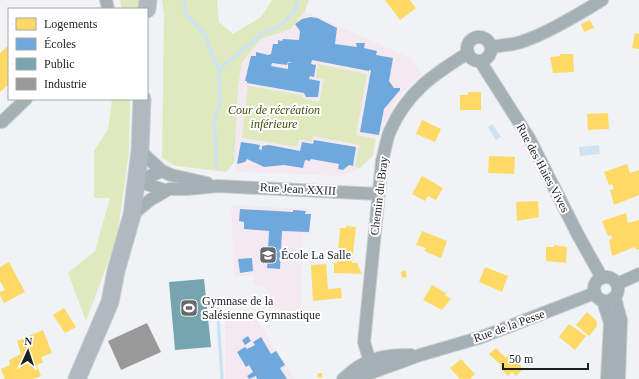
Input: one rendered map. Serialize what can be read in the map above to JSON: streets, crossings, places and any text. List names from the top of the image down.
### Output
{
  "streets": {
    "street": [
      "Rue des Haies Vives",
      "Rue Jean XXIII",
      "Chemin du Bray",
      "Rue de la Pesse"
    ]
  },
  "crossings": [
    ["Rue des Haies Vives", "Chemin du Bray"],
    ["Rue des Haies Vives", "Rue de la Pesse"],
    ["Rue Jean XXIII", "Chemin du Bray"],
    ["Chemin du Bray", "Rue de la Pesse"]
  ],
  "parks": ["Cour de récréation inférieure"],
  "places": {
    "school or university": ["École La Salle"],
    "sports": ["Gymnase de la Salésienne Gymnastique"]
  },
  "legend": [
    "Logements",
    "Écoles",
    "Public",
    "Industrie"
  ],
  "scale_bar": "50 m",
  "north": "top"
}
